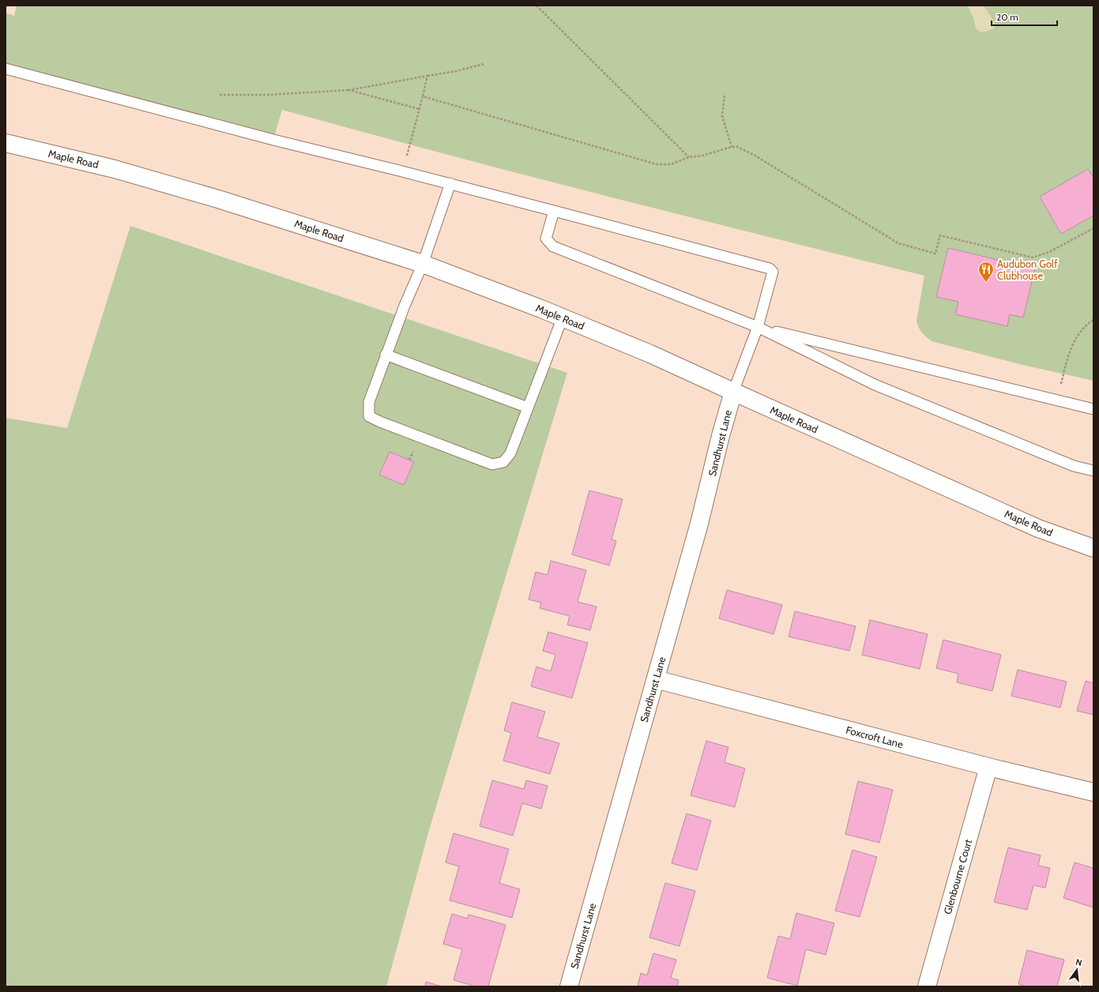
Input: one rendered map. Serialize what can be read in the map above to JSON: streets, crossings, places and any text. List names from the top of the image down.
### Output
{
  "streets": {
    "street": [
      "Maple Road",
      "Sandhurst Lane",
      "Foxcroft Lane",
      "Glenbourne Court"
    ]
  },
  "crossings": [
    ["Maple Road", "Sandhurst Lane"],
    ["Sandhurst Lane", "Foxcroft Lane"],
    ["Foxcroft Lane", "Glenbourne Court"]
  ],
  "places": {
    "restaurant": ["Audubon Golf Clubhouse"]
  },
  "scale_bar": "20 m",
  "north": "top"
}
